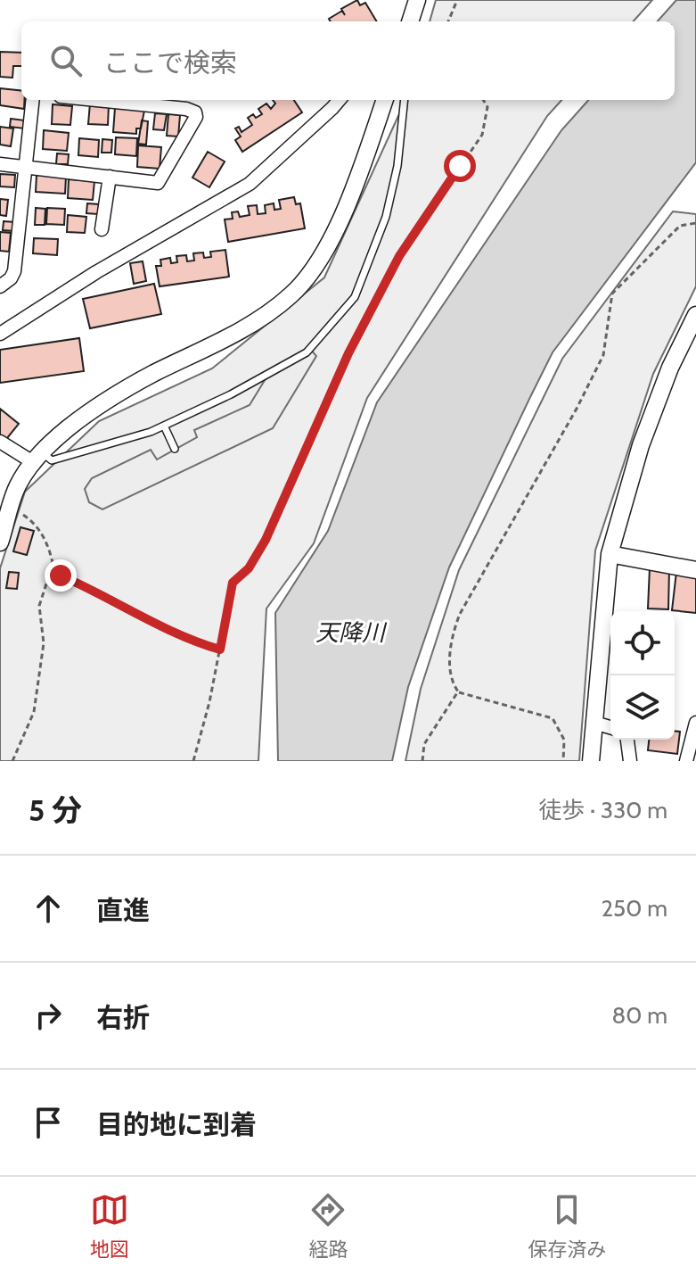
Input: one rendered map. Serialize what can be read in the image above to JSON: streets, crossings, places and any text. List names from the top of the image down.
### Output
{
  "water": ["天降川"],
  "page": {
    "search": "ここで検索",
    "heading": ["5 分", "徒歩 · 330 m"],
    "list": [
      ["直進", "250 m"],
      ["右折", "80 m"],
      "目的地に到着"
    ],
    "nav": ["地図", "経路", "保存済み"]
  }
}
